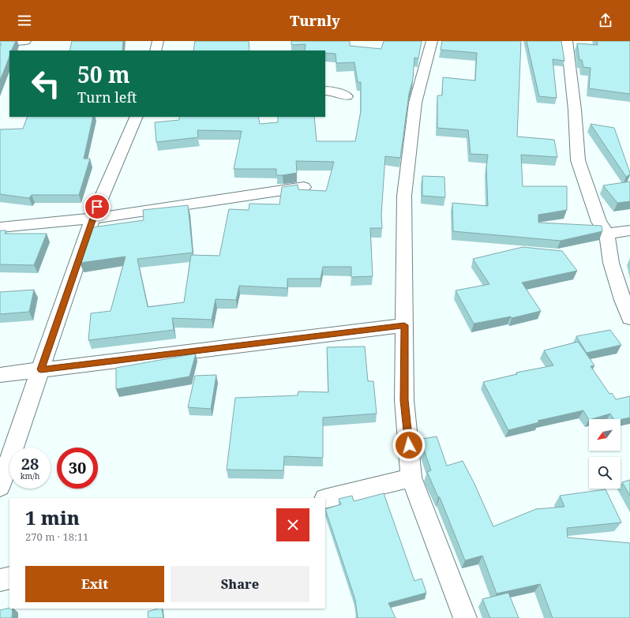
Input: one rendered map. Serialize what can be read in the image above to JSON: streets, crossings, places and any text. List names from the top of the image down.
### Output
{
  "north": "bottom left",
  "page": {
    "header": "Turnly",
    "turn": ["50 m", "Turn left"],
    "speed": "28 km/h",
    "limit": "30",
    "heading": ["1 min", "270 m · 18:11"],
    "buttons": ["Exit", "Share"]
  }
}
